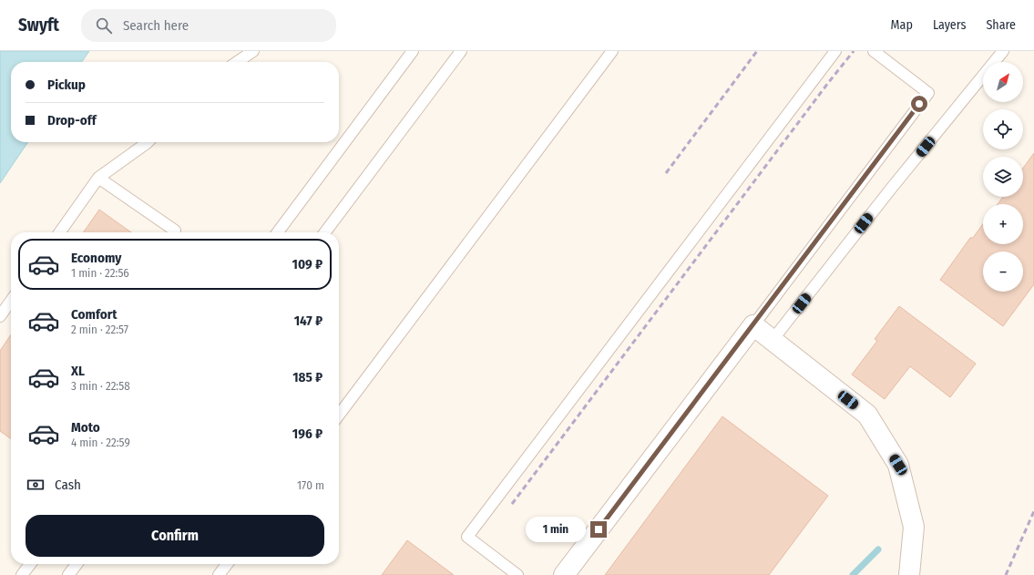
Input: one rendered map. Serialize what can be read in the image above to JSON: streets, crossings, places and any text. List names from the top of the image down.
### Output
{
  "north": "top right",
  "page": {
    "header": "Swyft",
    "search": "Search here",
    "nav": ["Map", "Layers", "Share"],
    "map_buttons": ["+", "−"],
    "banner": ["Pickup", "Drop-off"],
    "list": [
      {
        "name": "Economy",
        "note": "1 min · 22:56",
        "value": "109 ₽"
      },
      {
        "name": "Comfort",
        "note": "2 min · 22:57",
        "value": "147 ₽"
      },
      {
        "name": "XL",
        "note": "3 min · 22:58",
        "value": "185 ₽"
      },
      {
        "name": "Moto",
        "note": "4 min · 22:59",
        "value": "196 ₽"
      }
    ],
    "pay": ["Cash", "170 m"],
    "buttons": "Confirm",
    "bubble": "1 min"
  }
}
